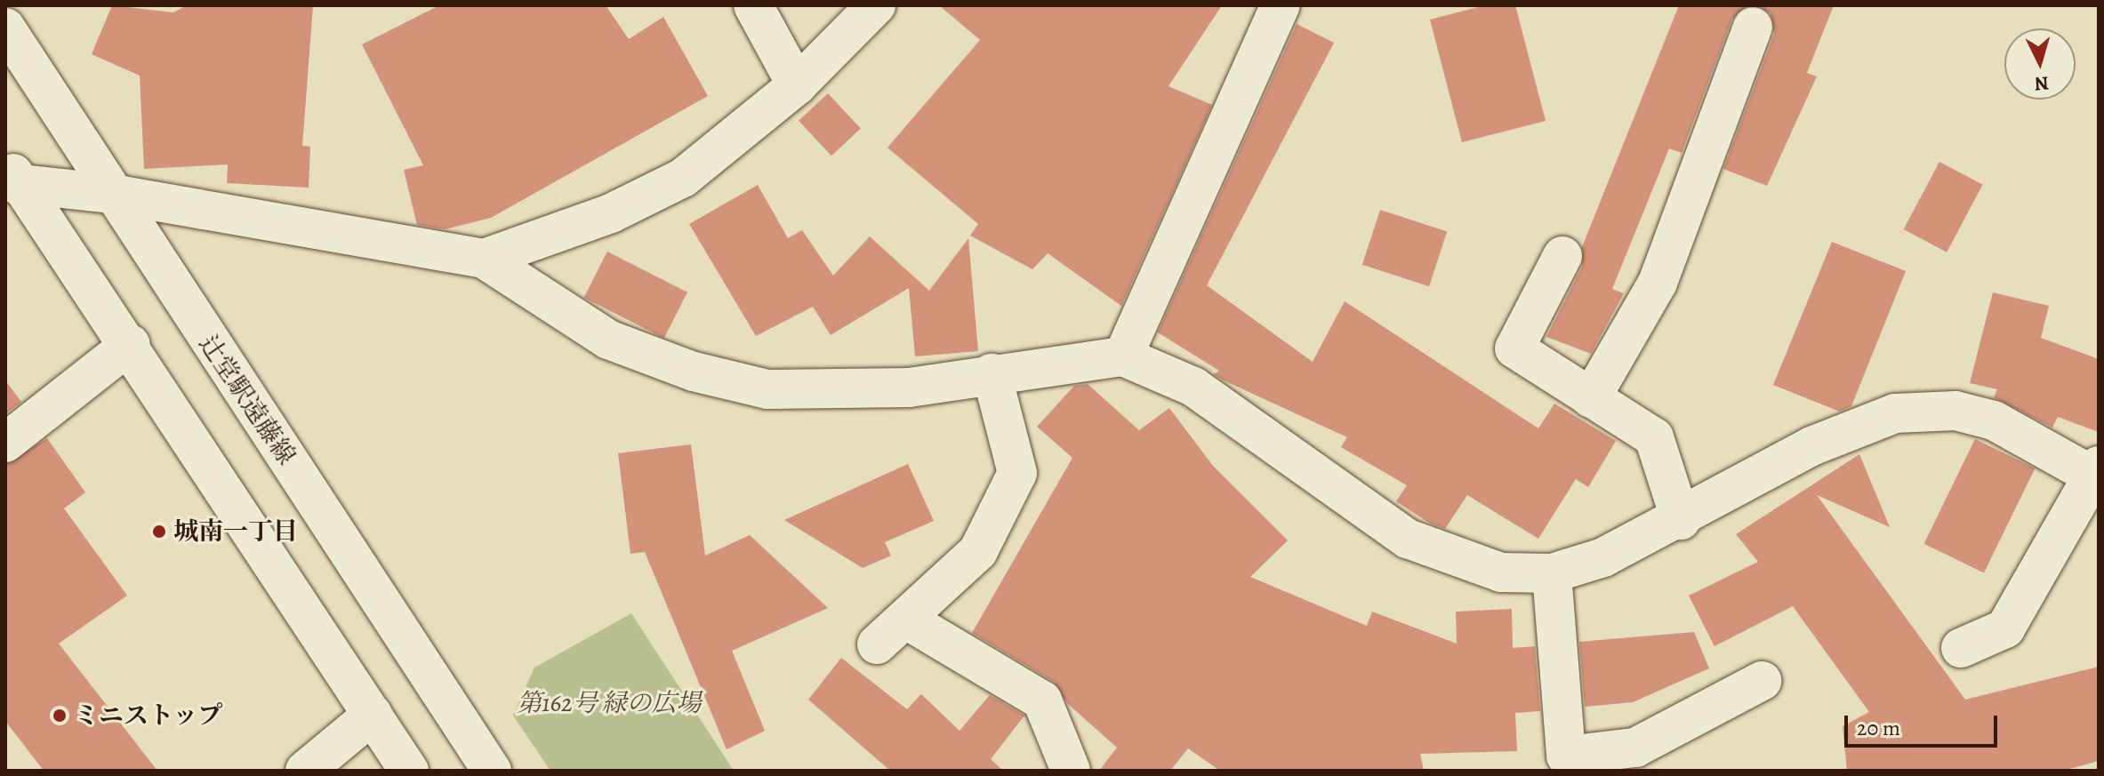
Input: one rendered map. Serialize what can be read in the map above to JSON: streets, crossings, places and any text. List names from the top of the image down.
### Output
{
  "streets": {
    "street": ["辻堂駅遠藤線"]
  },
  "parks": ["第162号 緑の広場"],
  "places": ["城南一丁目", "ミニストップ"],
  "scale_bar": "20 m",
  "north": "bottom"
}
